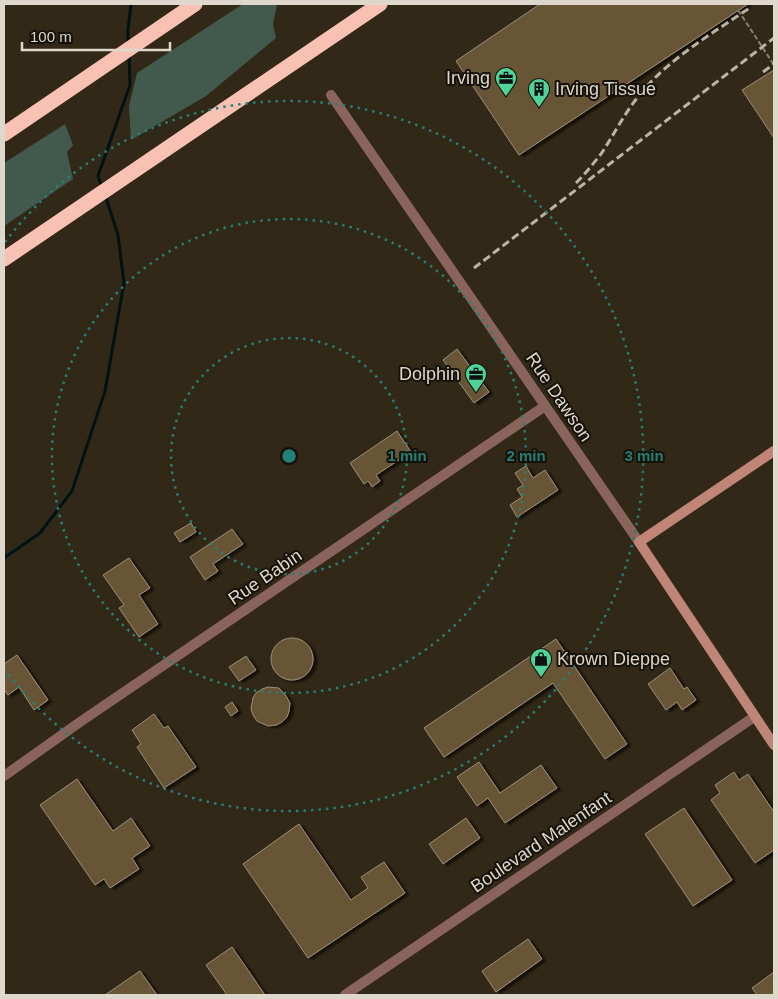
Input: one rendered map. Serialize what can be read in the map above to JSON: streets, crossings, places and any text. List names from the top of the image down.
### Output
{
  "streets": {
    "street": ["Rue Dawson", "Rue Babin", "Boulevard Malenfant"]
  },
  "crossings": [
    ["Rue Dawson", "Rue Babin"],
    ["Rue Dawson", "Boulevard Malenfant"]
  ],
  "places": {
    "office": ["Irving", "Dolphin"],
    "building": ["Irving Tissue"],
    "shop": ["Krown Dieppe"]
  },
  "scale_bar": "100 m",
  "rings": ["1 min", "2 min", "3 min"]
}
